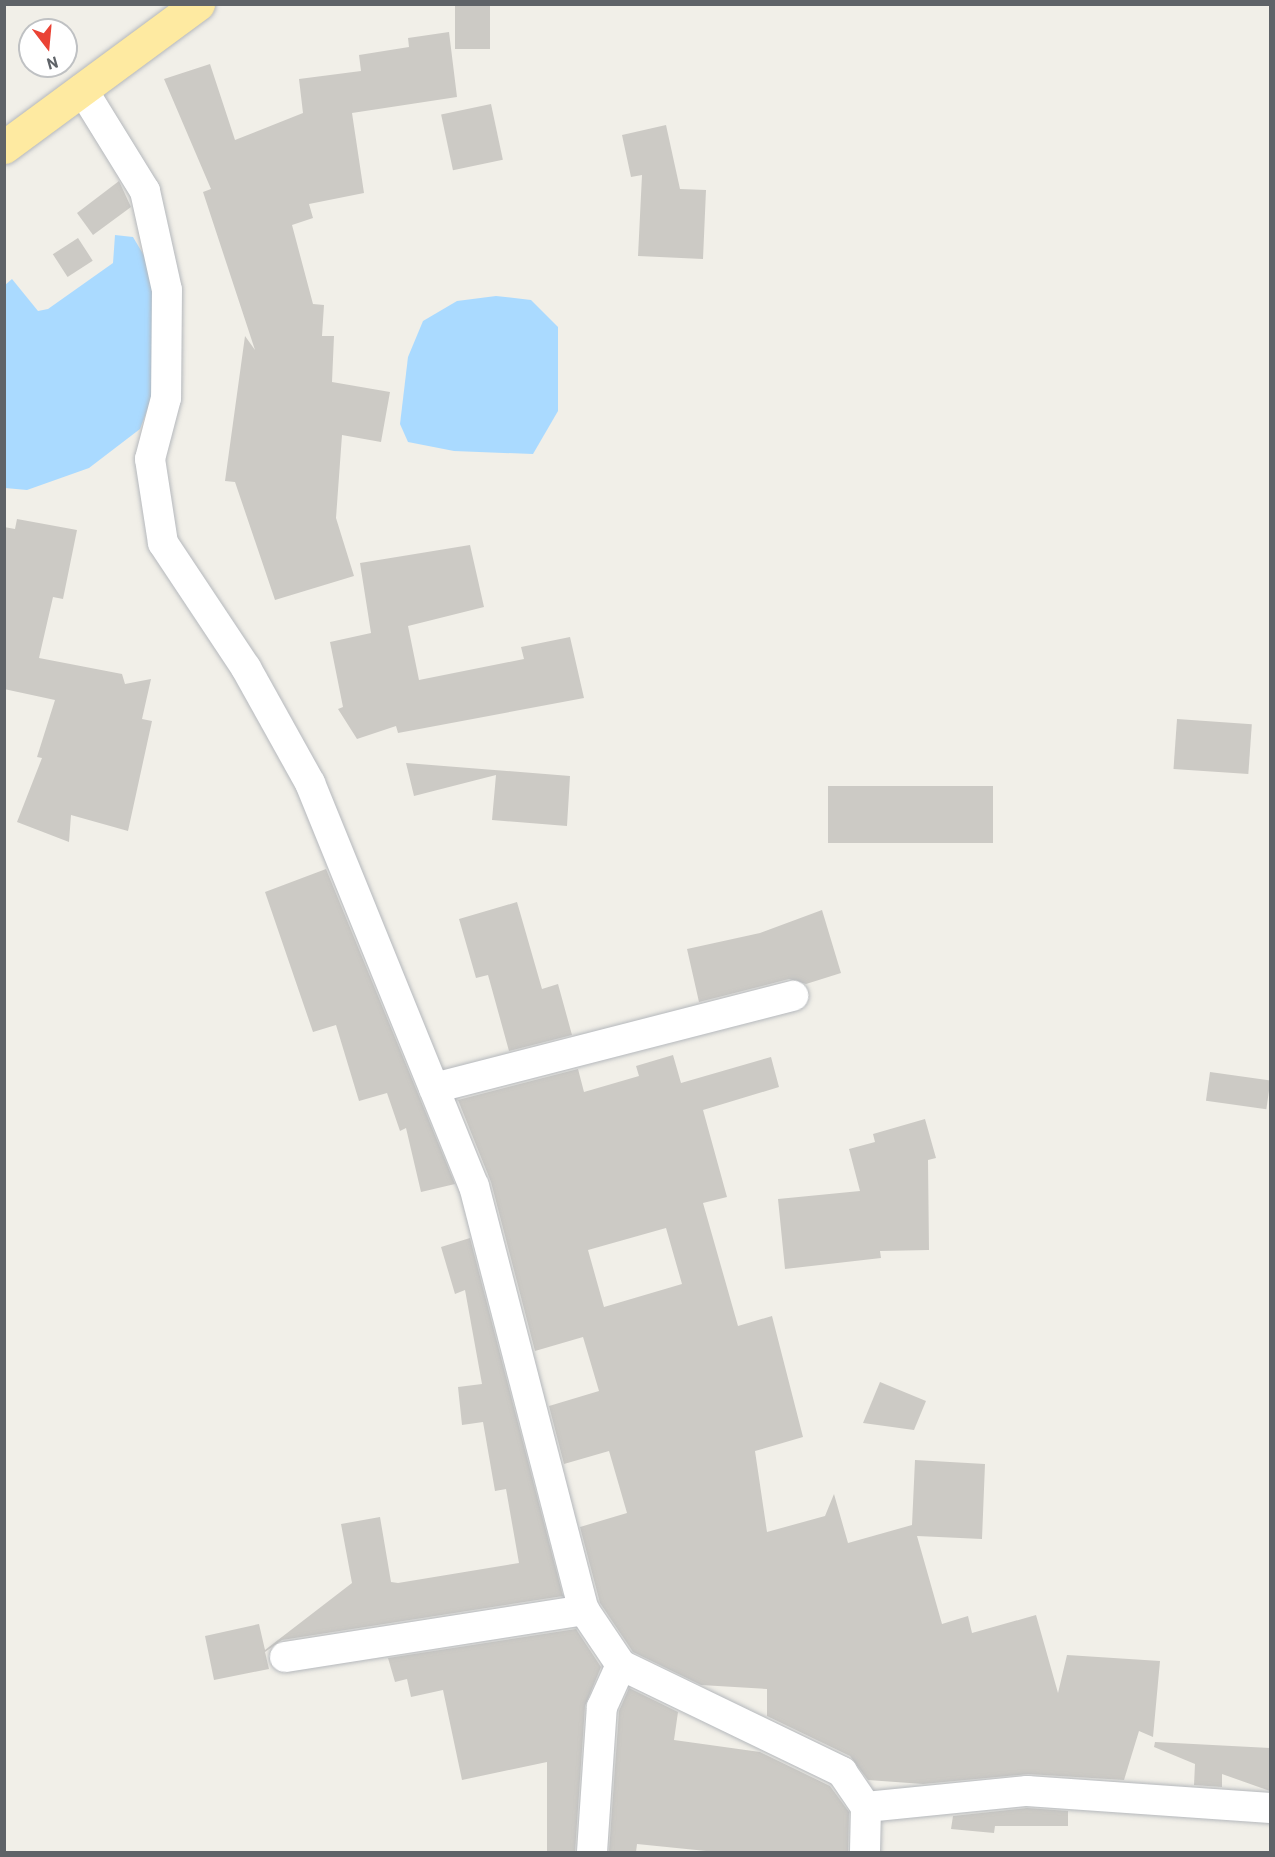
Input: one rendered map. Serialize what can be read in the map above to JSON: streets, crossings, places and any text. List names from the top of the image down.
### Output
{
  "north": "bottom"
}
